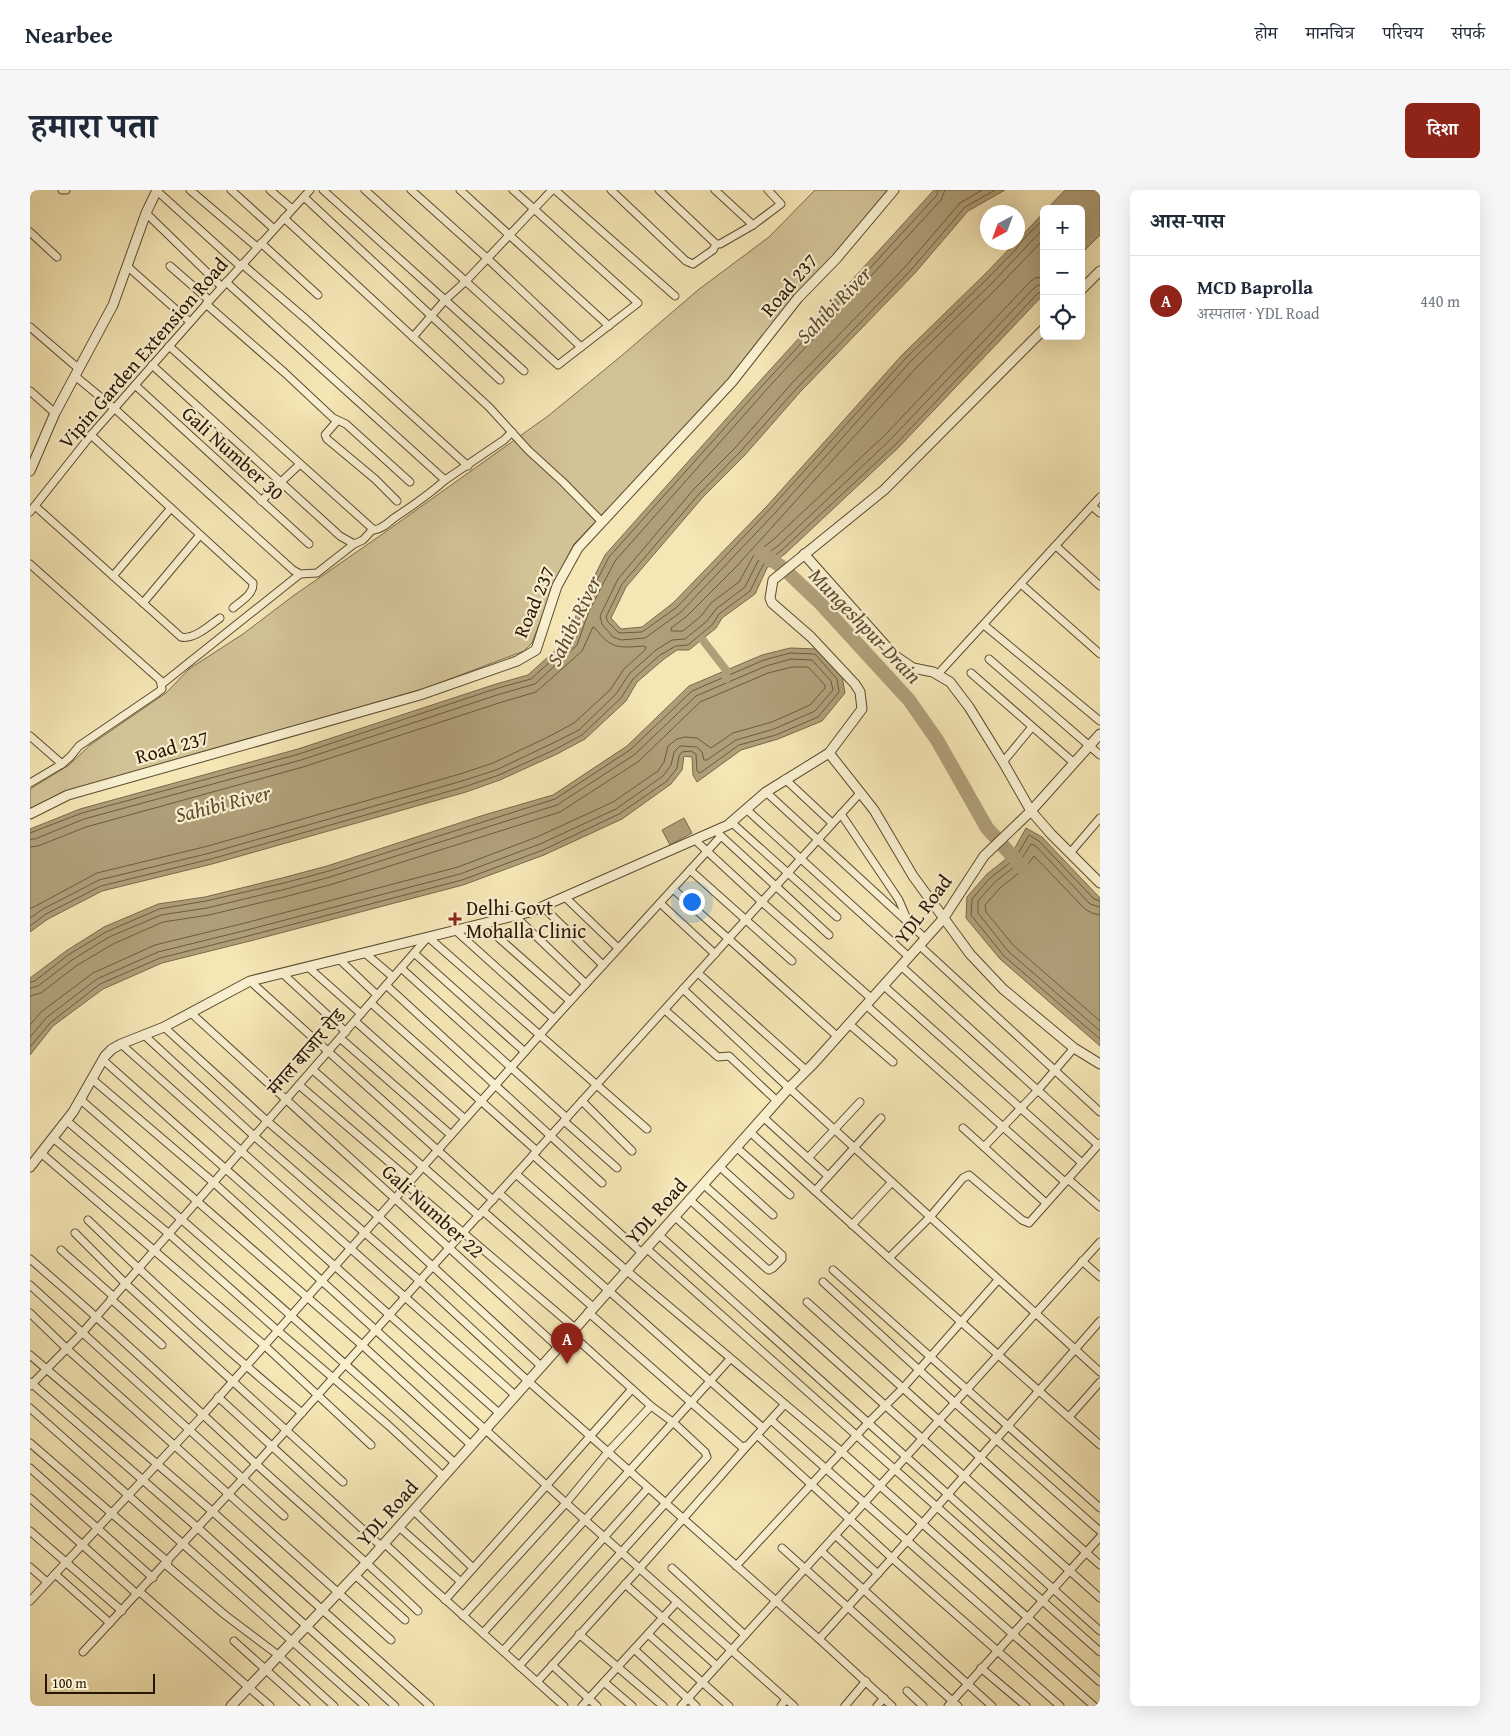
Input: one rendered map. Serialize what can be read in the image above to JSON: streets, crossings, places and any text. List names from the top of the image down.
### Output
{
  "streets": {
    "street": [
      "Road 237",
      "Vipin Garden Extension Road",
      "Gali Number 30",
      "YDL Road",
      "मंगल बाजार रोड",
      "Gali Number 22"
    ]
  },
  "crossings": [
    ["Vipin Garden Extension Road", "Gali Number 30"],
    ["YDL Road", "Gali Number 22"],
    ["मंगल बाजार रोड", "Gali Number 22"]
  ],
  "water": ["Sahibi River", "Mungeshpur Drain"],
  "places": {
    "health": ["Delhi Govt Mohalla Clinic"]
  },
  "scale_bar": "100 m",
  "north": "bottom left",
  "page": {
    "header": "Nearbee",
    "nav": [
      "होम",
      "मानचित्र",
      "परिचय",
      "संपर्क"
    ],
    "title": "हमारा पता",
    "buttons": "दिशा",
    "heading": "आस-पास",
    "map_buttons": ["+", "−"],
    "list": [
      {
        "mark": "A",
        "name": "MCD Baprolla",
        "note": "अस्पताल · YDL Road",
        "value": "440 m"
      }
    ],
    "pins": "A",
    "scale": "100 m"
  }
}
